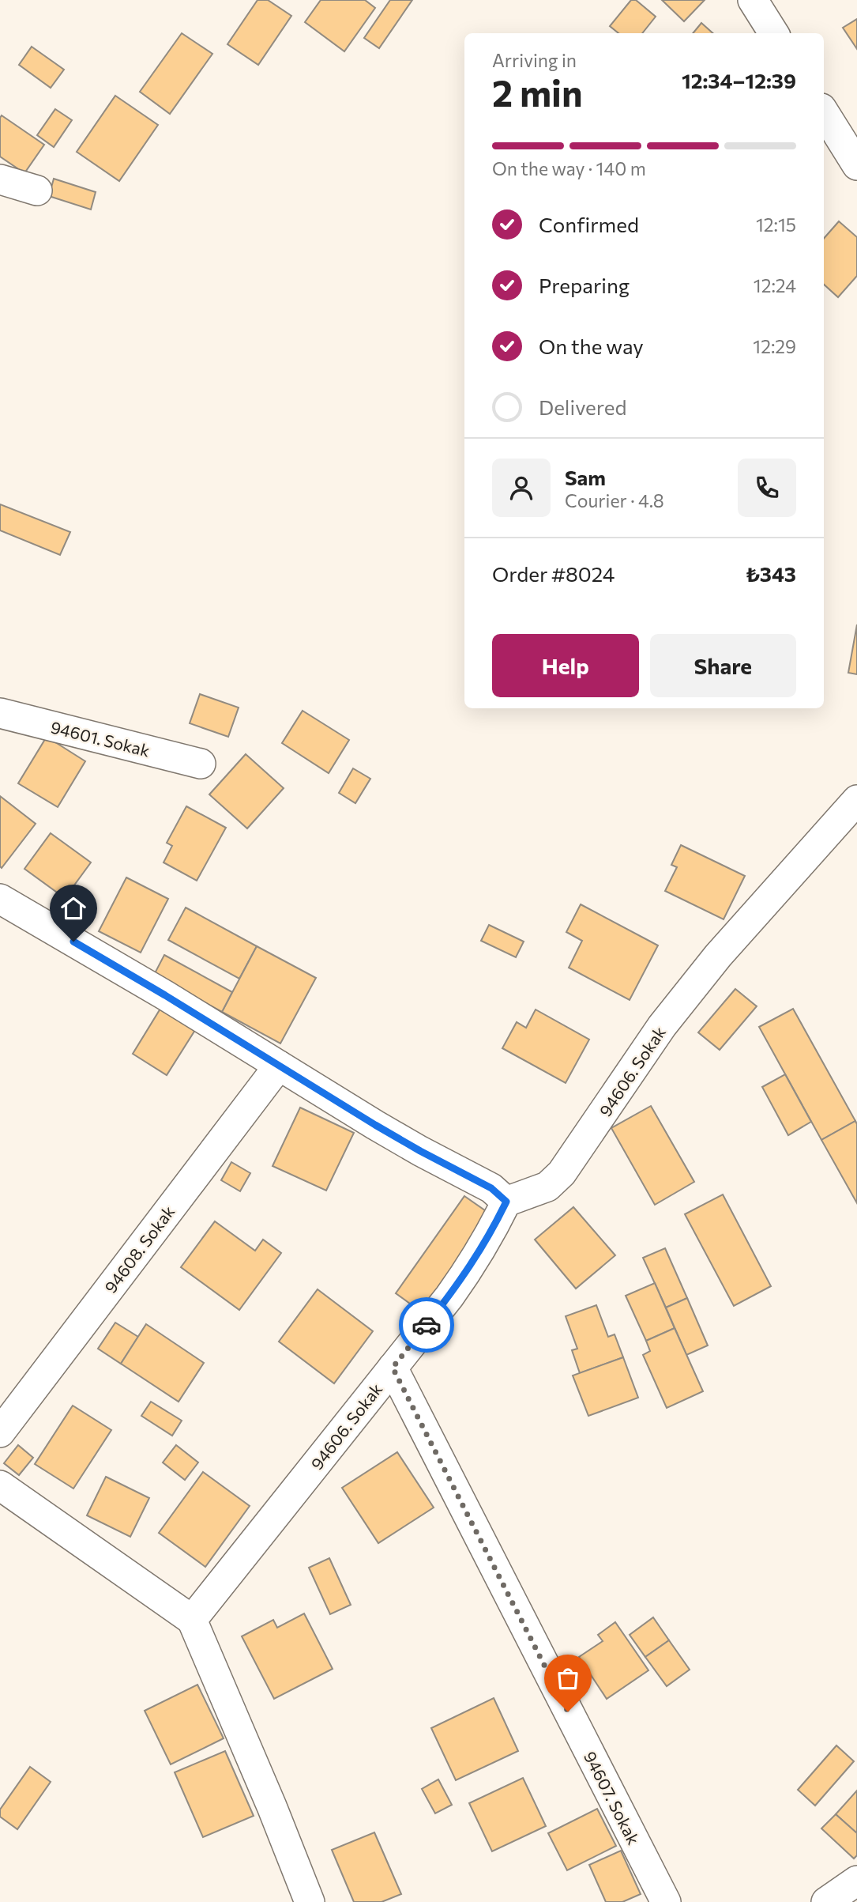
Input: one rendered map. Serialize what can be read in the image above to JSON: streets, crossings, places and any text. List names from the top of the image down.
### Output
{
  "streets": {
    "street": [
      "94601. Sokak",
      "94606. Sokak",
      "94608. Sokak",
      "94607. Sokak"
    ]
  },
  "crossings": [
    ["94606. Sokak", "94607. Sokak"]
  ],
  "page": {
    "heading": ["2 min", "Arriving in", "12:34–12:39"],
    "panel": [
      "Sam",
      "Courier · 4.8",
      "Order #8024",
      "₺343"
    ],
    "bar": "On the way · 140 m",
    "list": [
      ["Confirmed", "12:15"],
      ["Preparing", "12:24"],
      ["On the way", "12:29"],
      "Delivered"
    ],
    "buttons": ["Help", "Share"]
  }
}
